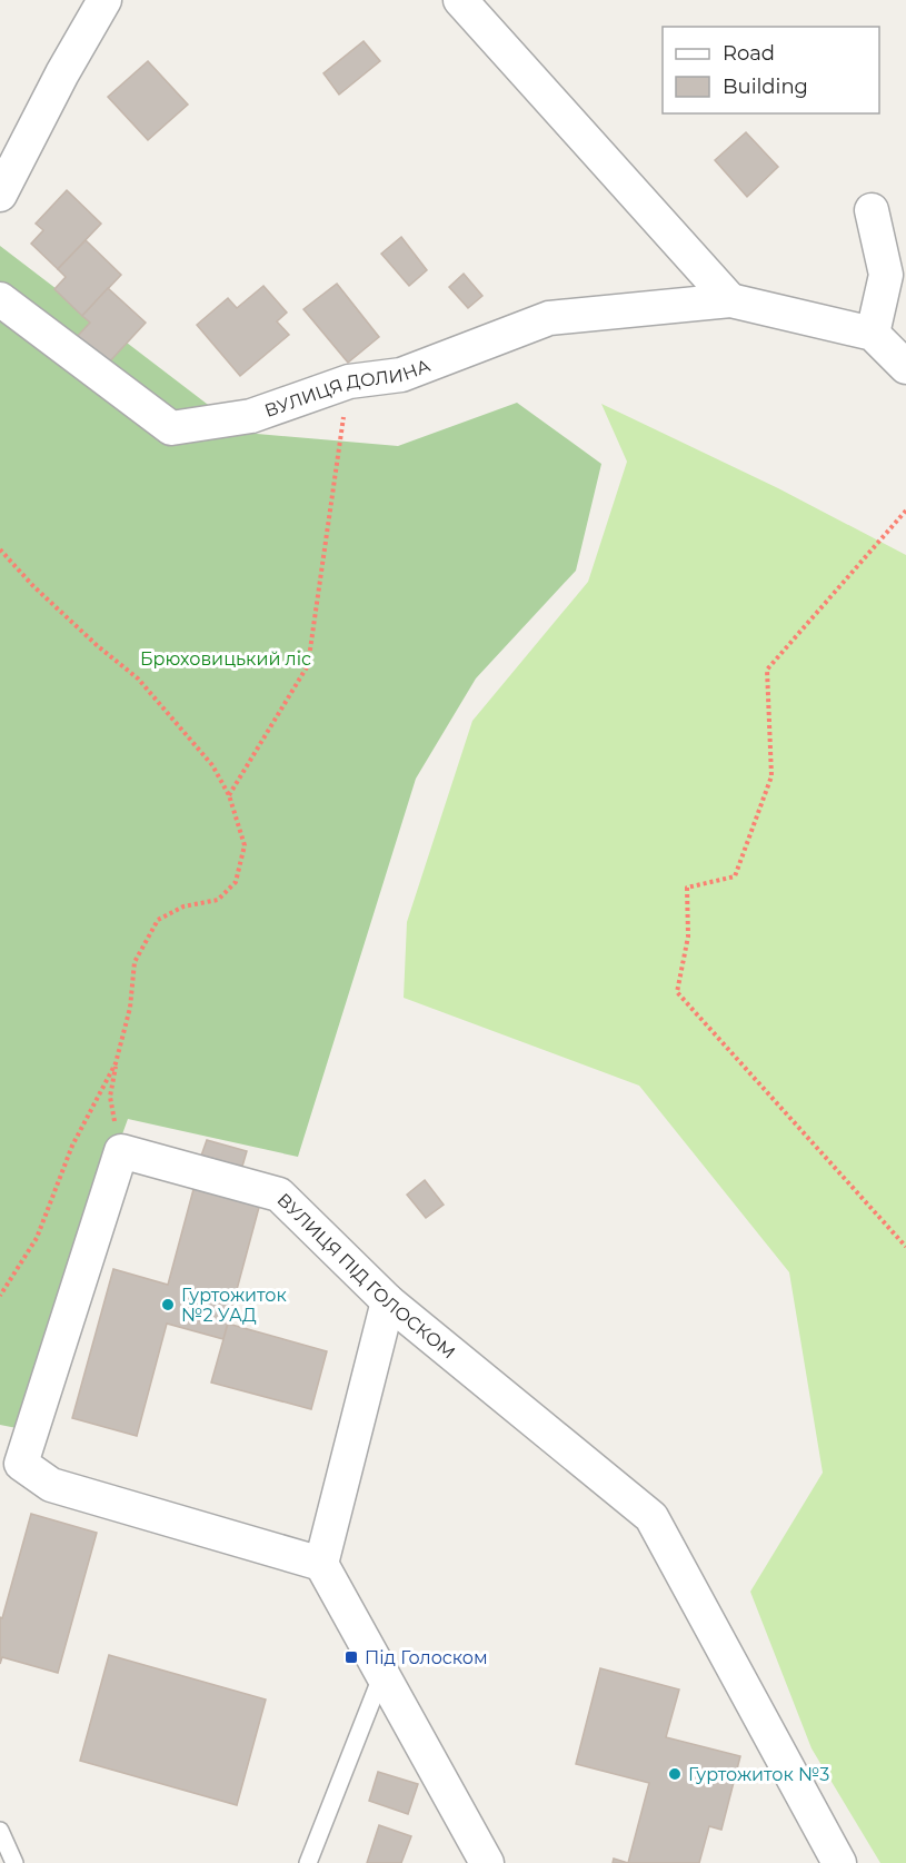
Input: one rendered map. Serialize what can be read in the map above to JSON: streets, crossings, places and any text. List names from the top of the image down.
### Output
{
  "streets": {
    "street": ["ВУЛИЦЯ ДОЛИНА", "ВУЛИЦЯ ПІД ГОЛОСКОМ"]
  },
  "parks": ["Брюховицький ліс"],
  "places": {
    "other": ["Гуртожиток №2 УАД", "Гуртожиток №3"],
    "transit": ["Під Голоском"]
  },
  "legend": ["Road", "Building"]
}
